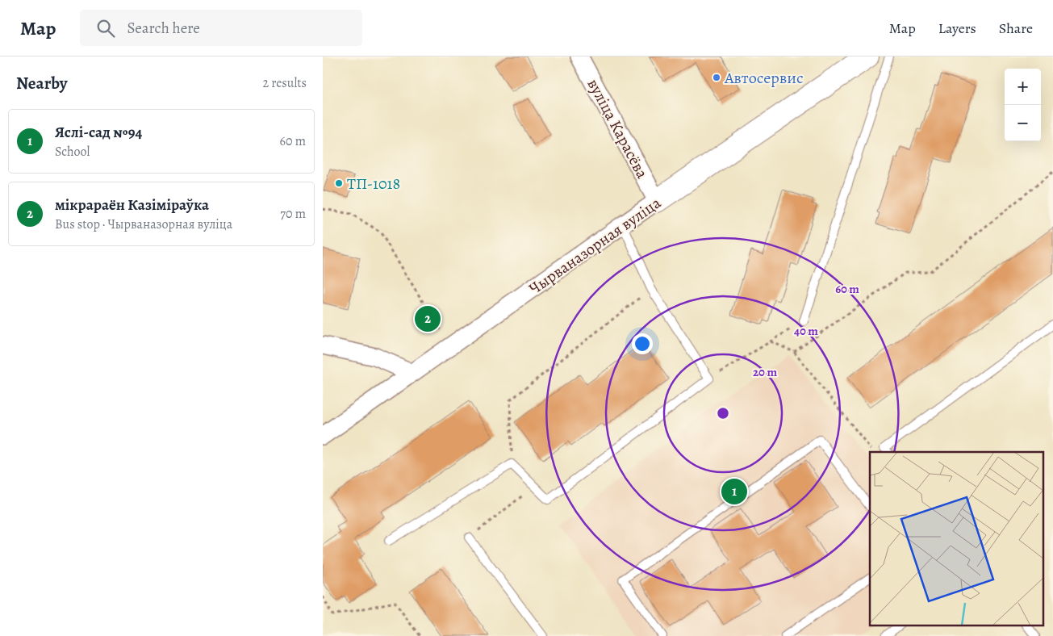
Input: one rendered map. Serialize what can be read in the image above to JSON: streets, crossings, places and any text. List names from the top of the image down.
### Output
{
  "streets": {
    "street": ["вуліца Карасёва", "Чырваназорная вуліца"]
  },
  "crossings": [
    ["вуліца Карасёва", "Чырваназорная вуліца"]
  ],
  "places": ["Автосервис", "ТП-1018"],
  "page": {
    "header": "Map",
    "search": "Search here",
    "nav": ["Map", "Layers", "Share"],
    "heading": ["Nearby", "2 results"],
    "map_buttons": ["+", "−"],
    "list": [
      {
        "mark": "1",
        "name": "Яслі-сад №94",
        "note": "School",
        "value": "60 m"
      },
      {
        "mark": "2",
        "name": "мікрараён Казіміраўка",
        "note": "Bus stop · Чырваназорная вуліца",
        "value": "70 m"
      }
    ],
    "pins": ["2", "1"]
  },
  "rings": ["60 m", "40 m", "20 m"]
}
